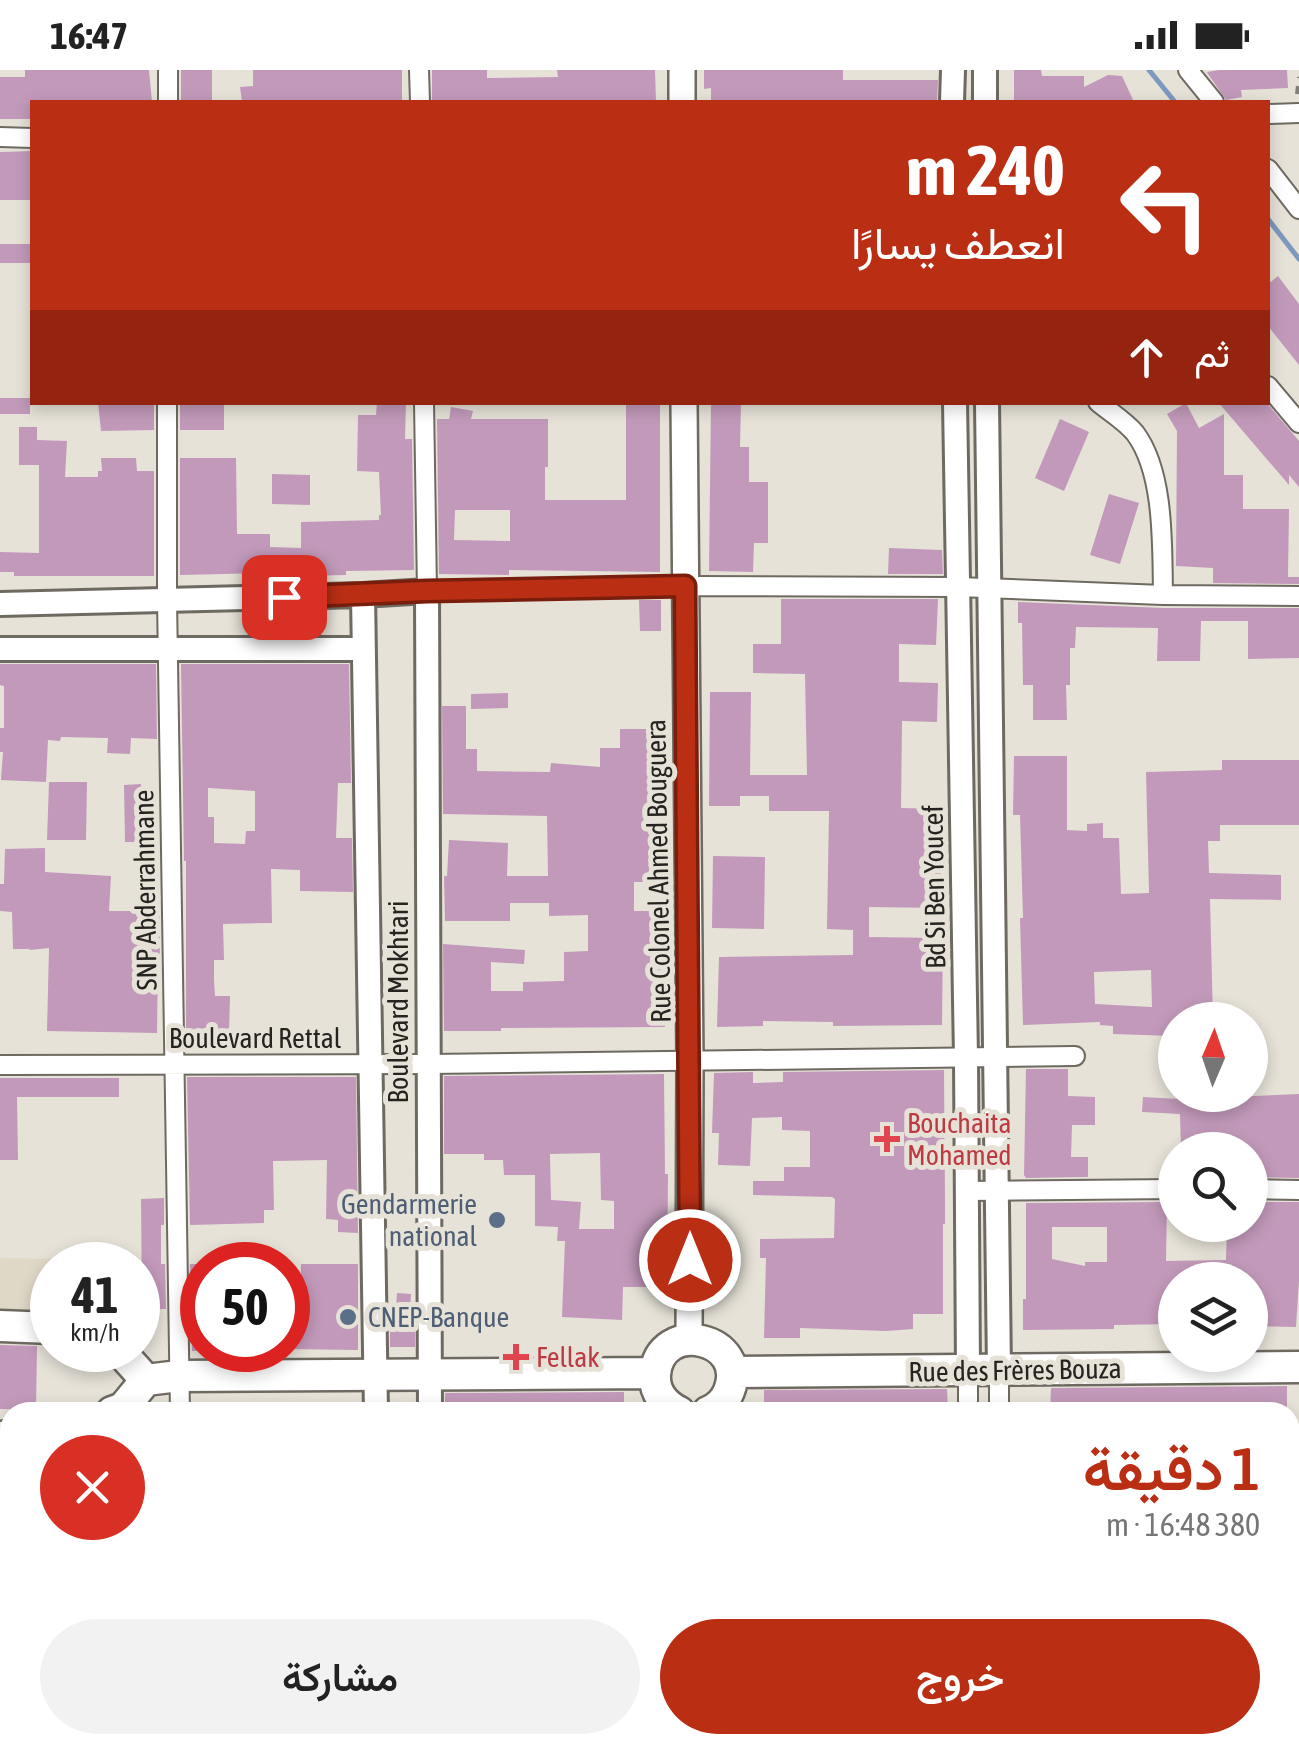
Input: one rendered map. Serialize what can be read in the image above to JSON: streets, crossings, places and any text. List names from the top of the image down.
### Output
{
  "streets": {
    "main road": ["Rue Colonel Ahmed Bouguera", "Rue des Frères Bouza"],
    "street": [
      "Bd Si Ben Youcef",
      "SNP Abderrahmane",
      "Boulevard Mokhtari",
      "Boulevard Rettal"
    ]
  },
  "crossings": [
    ["Rue Colonel Ahmed Bouguera", "Boulevard Rettal"],
    ["Bd Si Ben Youcef", "Boulevard Rettal"],
    ["Bd Si Ben Youcef", "Rue des Frères Bouza"],
    ["SNP Abderrahmane", "Boulevard Rettal"],
    ["Boulevard Mokhtari", "Boulevard Rettal"]
  ],
  "places": {
    "health": ["Bouchaita Mohamed", "Fellak"],
    "other": ["Gendarmerie national", "CNEP-Banque"]
  },
  "north": "top",
  "page": {
    "status": "16:47",
    "turn": ["240 m", "انعطف يسارًا"],
    "then": "ثم",
    "speed": "41 km/h",
    "limit": "50",
    "heading": ["1 دقيقة", "380 m · 16:48"],
    "buttons": ["خروج", "مشاركة"]
  }
}
